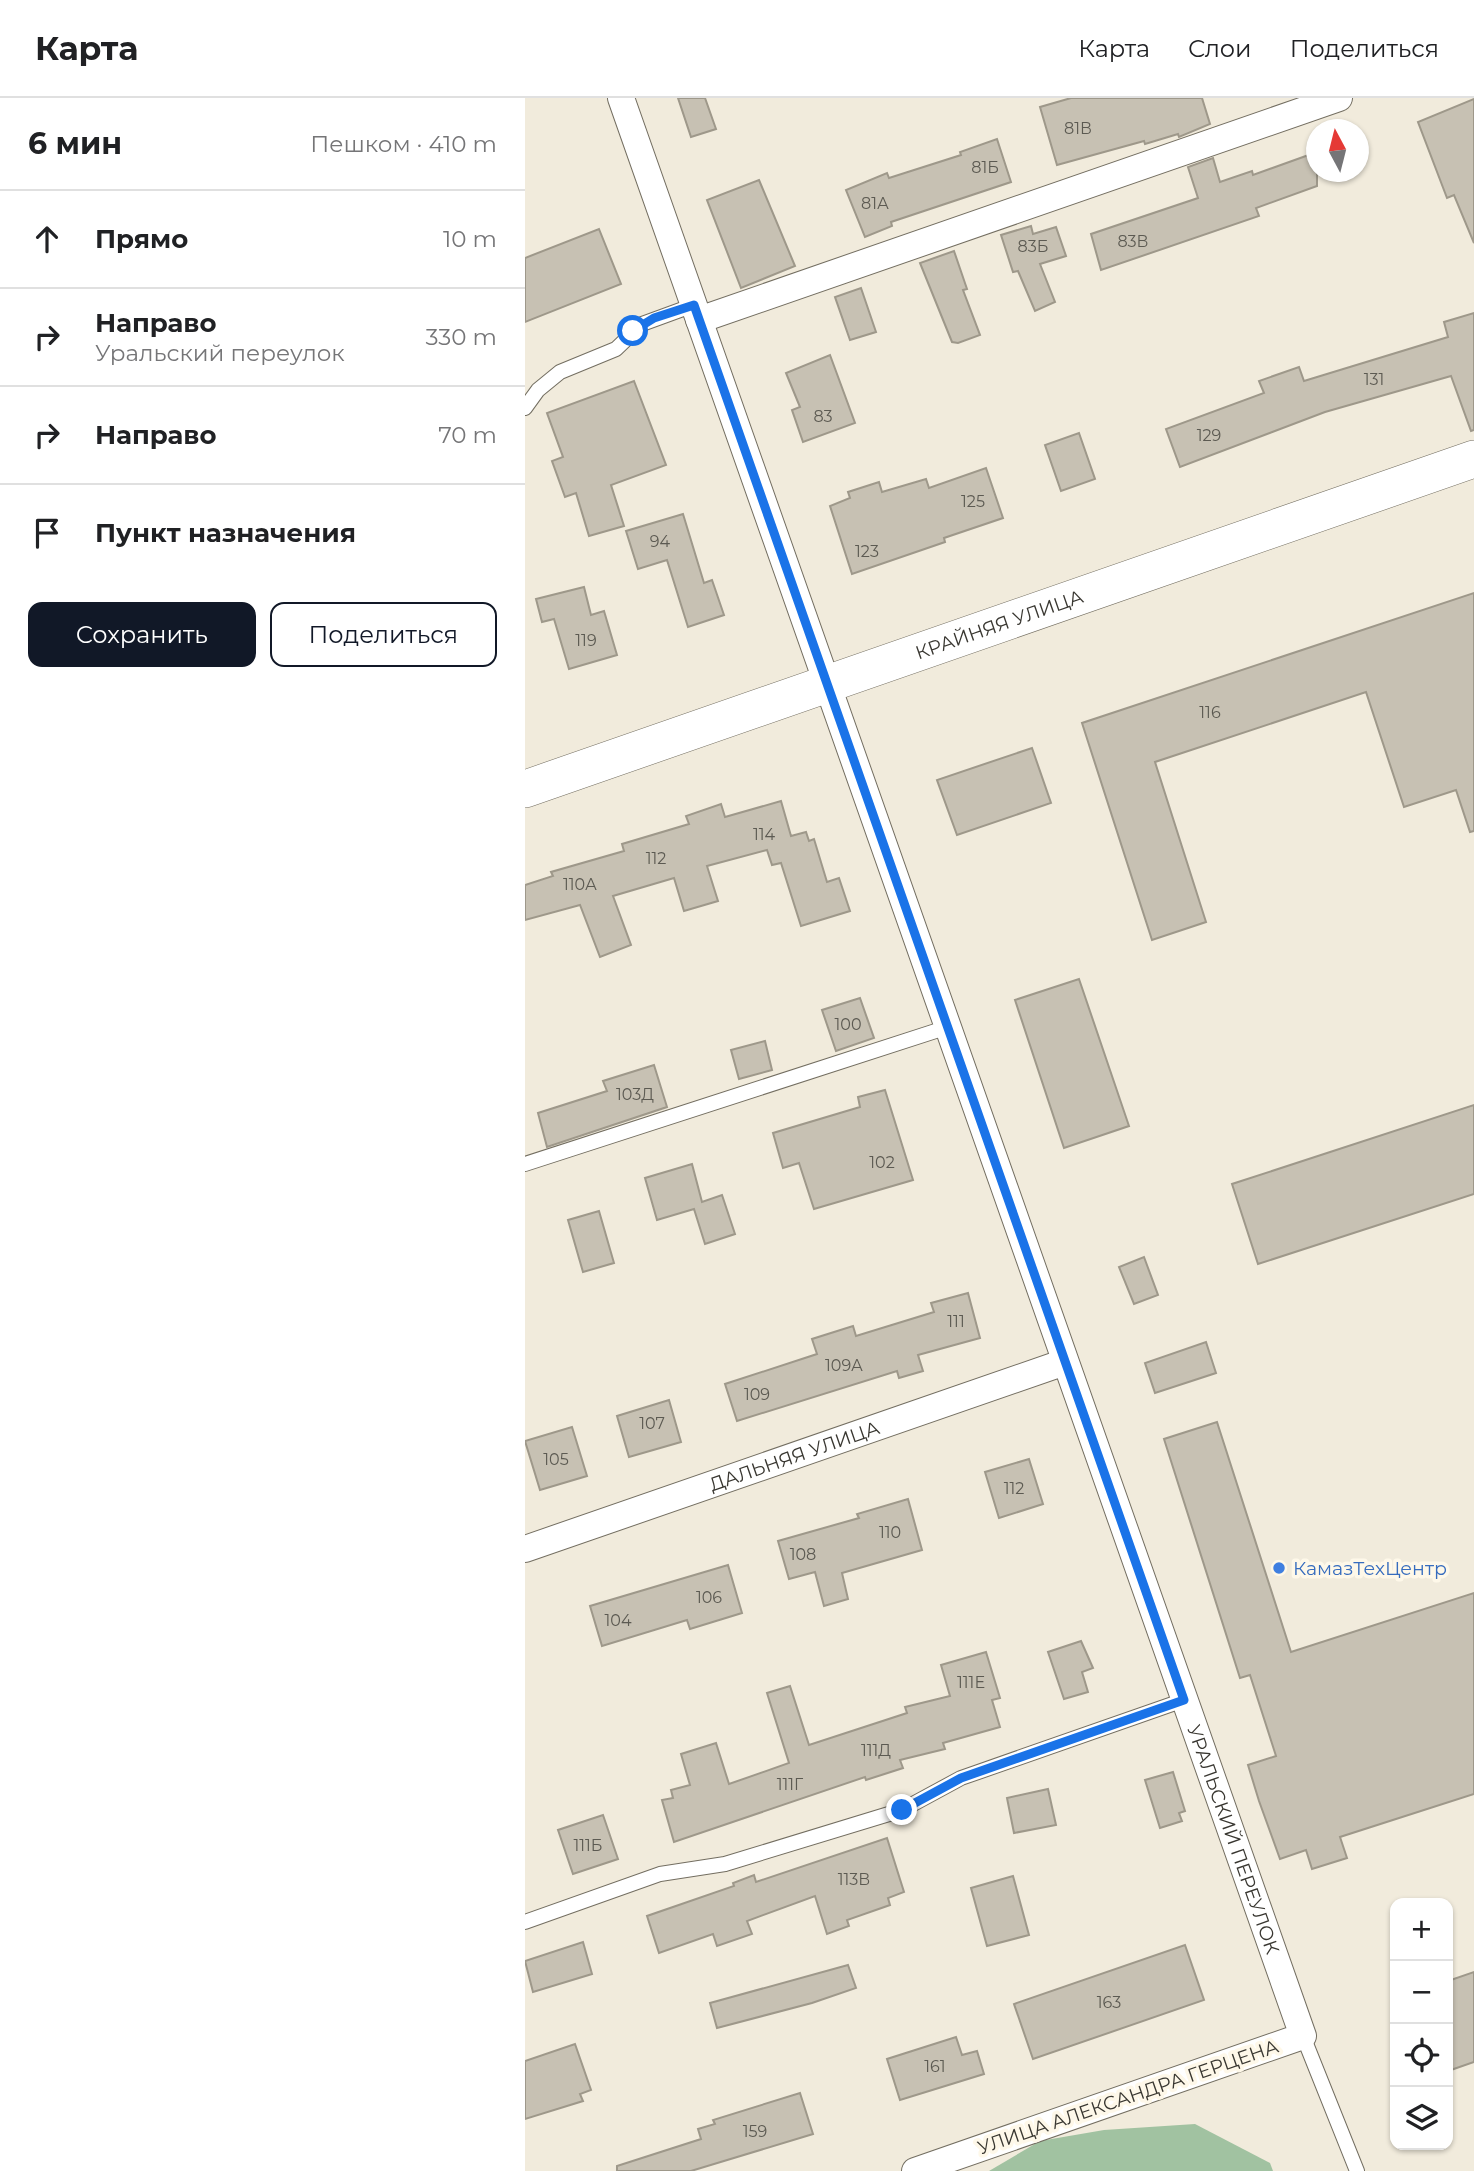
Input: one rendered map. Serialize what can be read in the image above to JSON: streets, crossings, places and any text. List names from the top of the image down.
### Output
{
  "streets": {
    "main road": ["КРАЙНЯЯ УЛИЦА"],
    "street": ["ДАЛЬНЯЯ УЛИЦА", "УРАЛЬСКИЙ ПЕРЕУЛОК", "УЛИЦА АЛЕКСАНДРА ГЕРЦЕНА"]
  },
  "crossings": [
    ["КРАЙНЯЯ УЛИЦА", "УРАЛЬСКИЙ ПЕРЕУЛОК"],
    ["ДАЛЬНЯЯ УЛИЦА", "УРАЛЬСКИЙ ПЕРЕУЛОК"],
    ["УРАЛЬСКИЙ ПЕРЕУЛОК", "УЛИЦА АЛЕКСАНДРА ГЕРЦЕНА"]
  ],
  "places": ["КамазТехЦентр"],
  "house_numbers": [
    "81В",
    "81Б",
    "81А",
    "83В",
    "83Б",
    "131",
    "83",
    "129",
    "125",
    "94",
    "123",
    "119",
    "116",
    "114",
    "112",
    "110А",
    "100",
    "103Д",
    "102",
    "111",
    "109А",
    "109",
    "107",
    "105",
    "112",
    "110",
    "108",
    "106",
    "104",
    "111Е",
    "111Д",
    "111Г",
    "111Б",
    "113В",
    "163",
    "161",
    "159"
  ],
  "north": "top",
  "page": {
    "header": "Карта",
    "nav": ["Карта", "Слои", "Поделиться"],
    "heading": ["6 мин", "Пешком · 410 m"],
    "list": [
      ["Прямо", "10 m"],
      ["Направо", "Уральский переулок", "330 m"],
      ["Направо", "70 m"],
      "Пункт назначения"
    ],
    "buttons": ["Сохранить", "Поделиться"],
    "map_buttons": ["+", "−"]
  }
}
